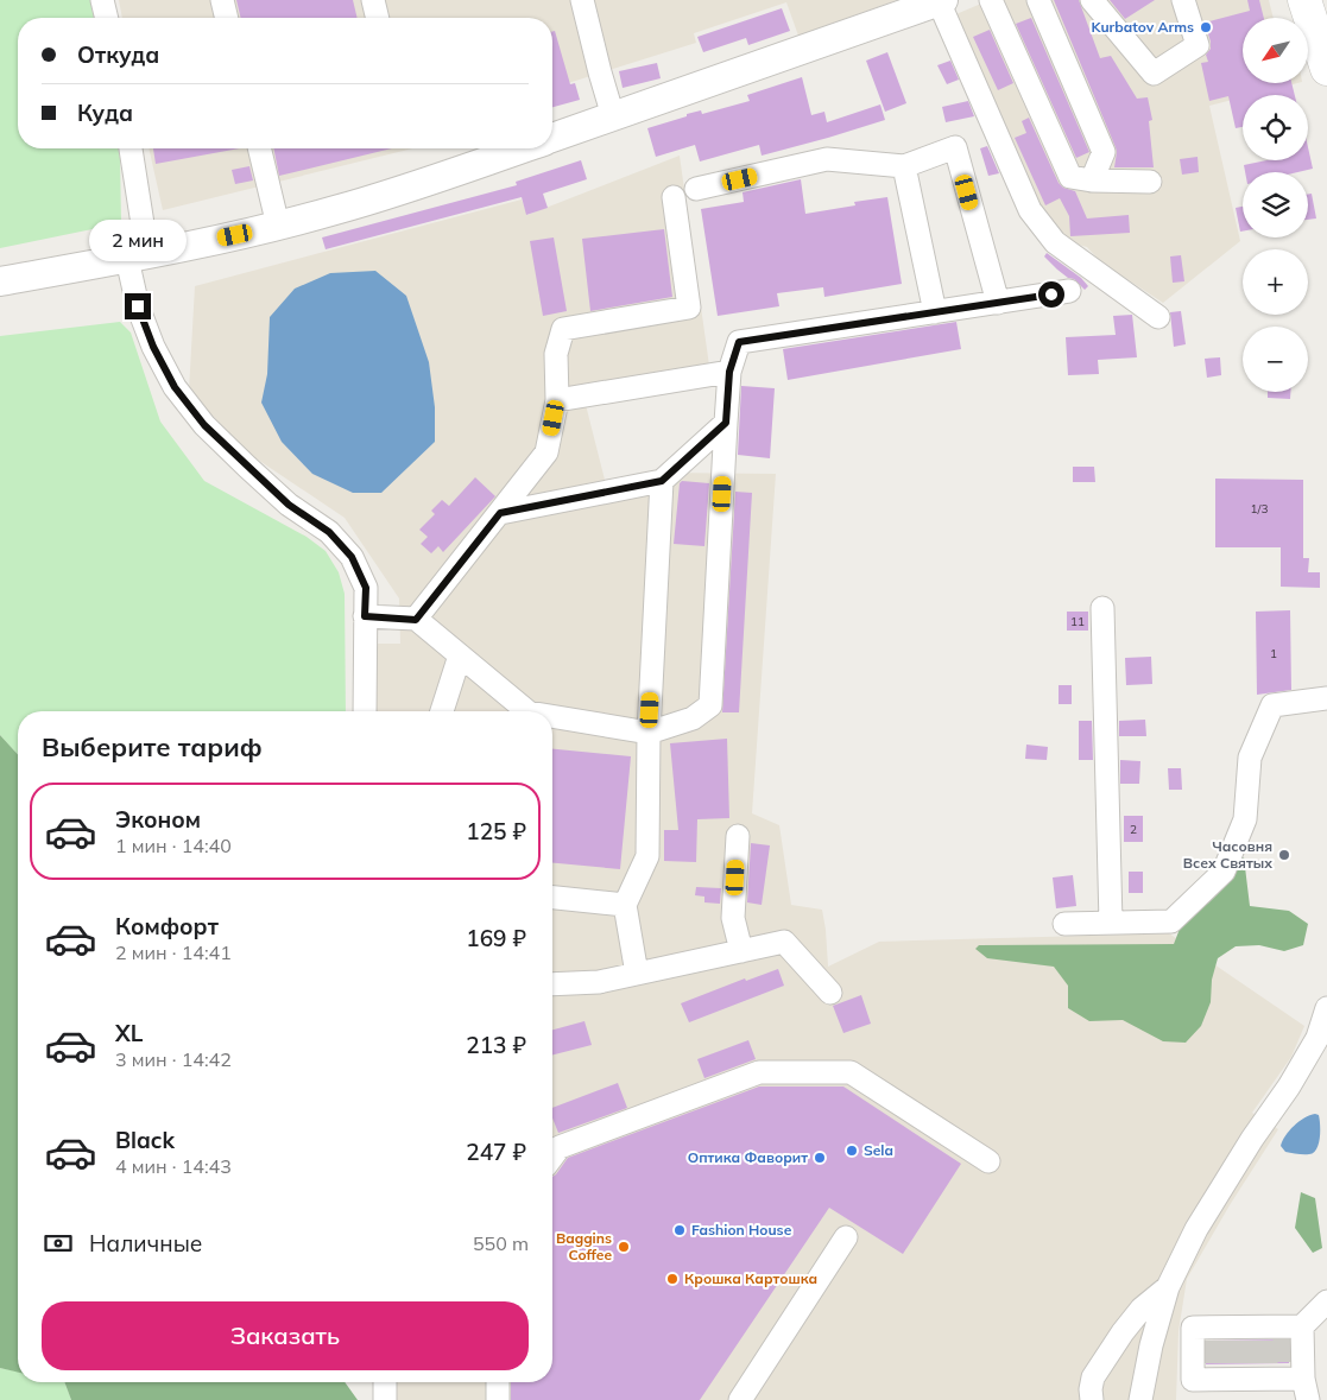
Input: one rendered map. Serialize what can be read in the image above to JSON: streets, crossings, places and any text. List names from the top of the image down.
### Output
{
  "places": [
    "Kurbatov Arms",
    "Часовня Всех Святых",
    "Sela",
    "Оптика Фаворит",
    "Fashion House",
    "Baggins Coffee",
    "Крошка Картошка"
  ],
  "house_numbers": [
    "1/3",
    "11",
    "1",
    "2"
  ],
  "north": "bottom left",
  "page": {
    "map_buttons": ["+", "−"],
    "banner": ["Откуда", "Куда"],
    "bubble": "2 мин",
    "heading": "Выберите тариф",
    "list": [
      {
        "name": "Эконом",
        "note": "1 мин · 14:40",
        "value": "125 ₽"
      },
      {
        "name": "Комфорт",
        "note": "2 мин · 14:41",
        "value": "169 ₽"
      },
      {
        "name": "XL",
        "note": "3 мин · 14:42",
        "value": "213 ₽"
      },
      {
        "name": "Black",
        "note": "4 мин · 14:43",
        "value": "247 ₽"
      }
    ],
    "pay": ["Наличные", "550 m"],
    "buttons": "Заказать"
  }
}
